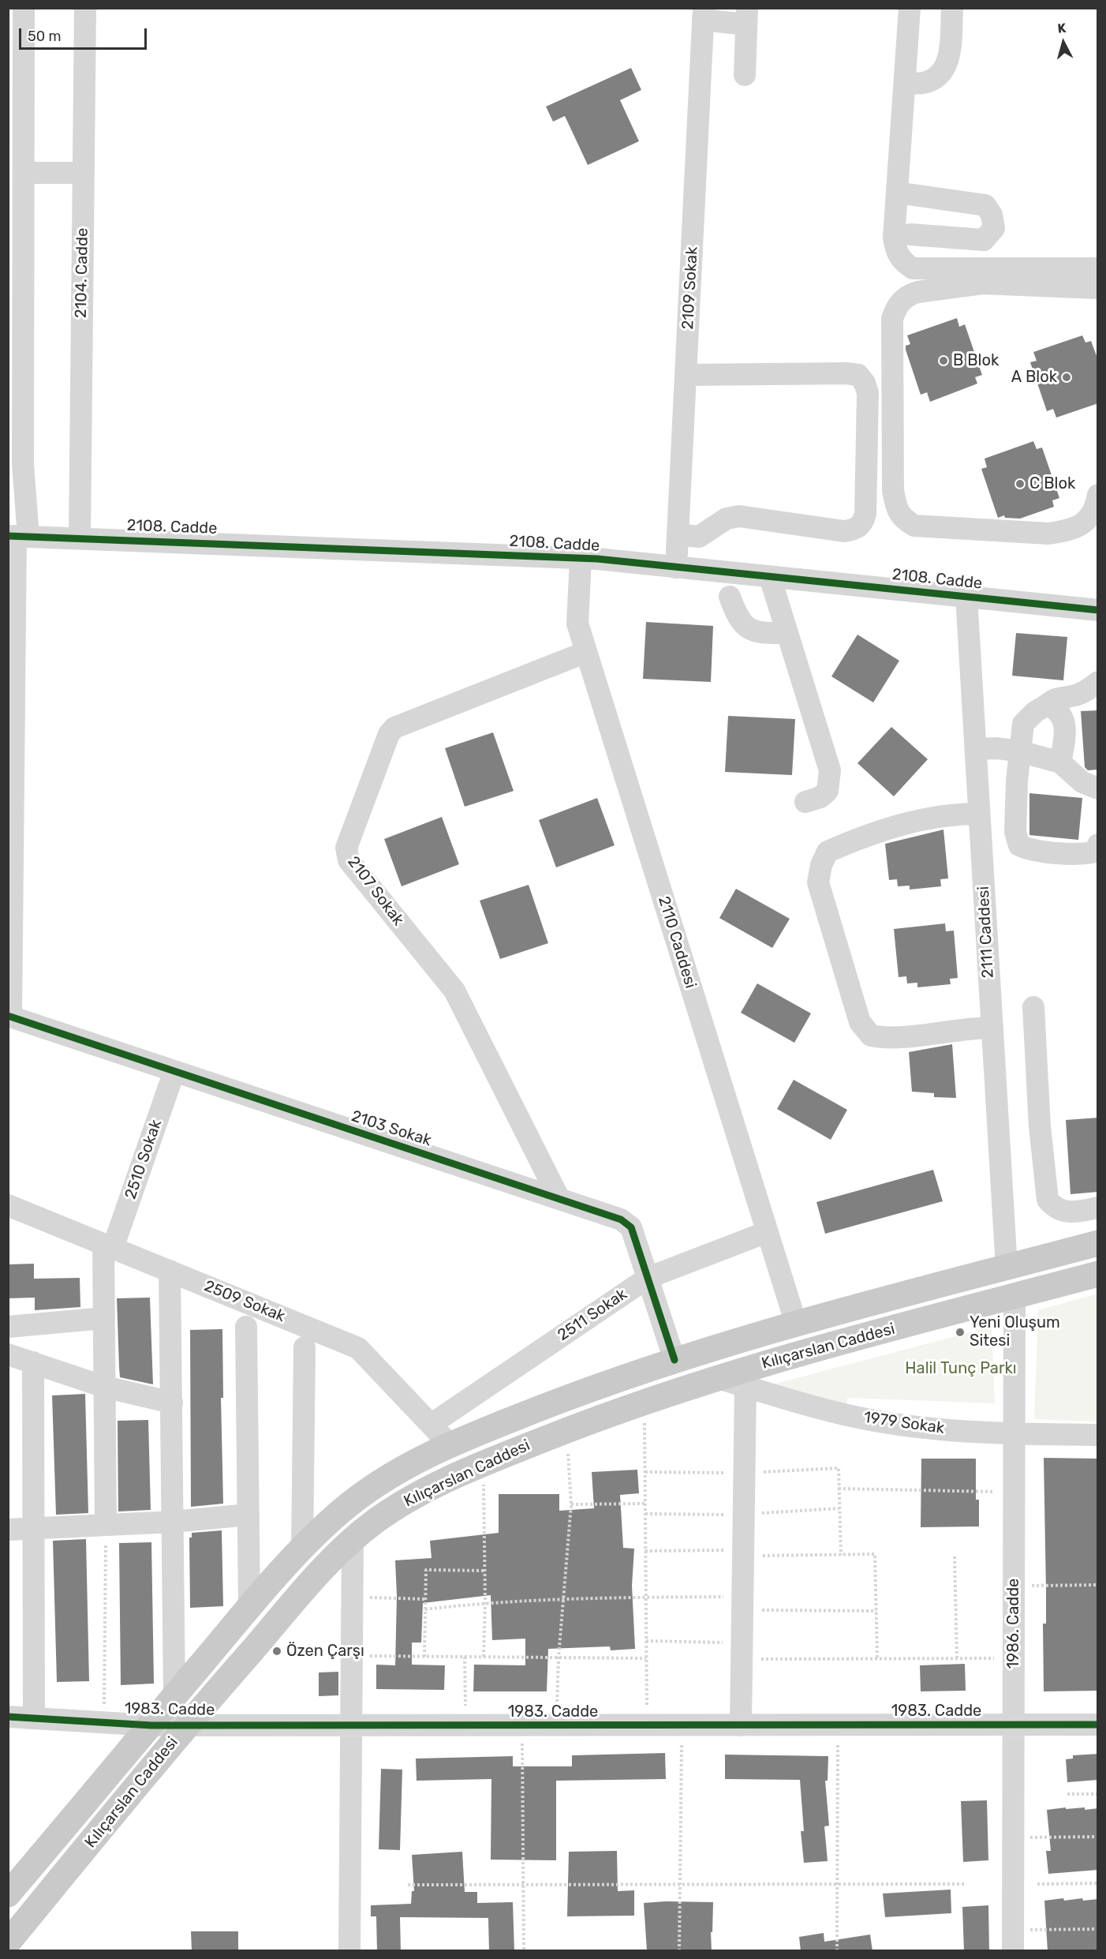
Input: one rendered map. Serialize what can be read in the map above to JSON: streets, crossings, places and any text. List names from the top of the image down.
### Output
{
  "streets": {
    "main road": ["Kılıçarslan Caddesi"],
    "street": [
      "2104. Cadde",
      "2109 Sokak",
      "2108. Cadde",
      "2107 Sokak",
      "2111 Caddesi",
      "2110 Caddesi",
      "2103 Sokak",
      "2510 Sokak",
      "2509 Sokak",
      "2511 Sokak",
      "1979 Sokak",
      "1986. Cadde",
      "1983. Cadde"
    ]
  },
  "crossings": [
    ["2104. Cadde", "2108. Cadde"],
    ["2109 Sokak", "2108. Cadde"],
    ["2108. Cadde", "2111 Caddesi"],
    ["2108. Cadde", "2110 Caddesi"],
    ["2107 Sokak", "2110 Caddesi"],
    ["2107 Sokak", "2103 Sokak"],
    ["2111 Caddesi", "Kılıçarslan Caddesi"],
    ["2110 Caddesi", "2511 Sokak"],
    ["2110 Caddesi", "Kılıçarslan Caddesi"],
    ["2103 Sokak", "2510 Sokak"],
    ["2103 Sokak", "2511 Sokak"],
    ["2103 Sokak", "Kılıçarslan Caddesi"],
    ["2510 Sokak", "2509 Sokak"],
    ["2509 Sokak", "2511 Sokak"],
    ["2509 Sokak", "Kılıçarslan Caddesi"],
    ["Kılıçarslan Caddesi", "1979 Sokak"],
    ["Kılıçarslan Caddesi", "1986. Cadde"],
    ["Kılıçarslan Caddesi", "1983. Cadde"],
    ["1979 Sokak", "1986. Cadde"],
    ["1986. Cadde", "1983. Cadde"]
  ],
  "parks": ["Halil Tunç Parkı"],
  "places": [
    "B Blok",
    "A Blok",
    "C Blok",
    "Yeni Oluşum Sitesi",
    "Özen Çarşı"
  ],
  "scale_bar": "50 m",
  "north": "top"
}
